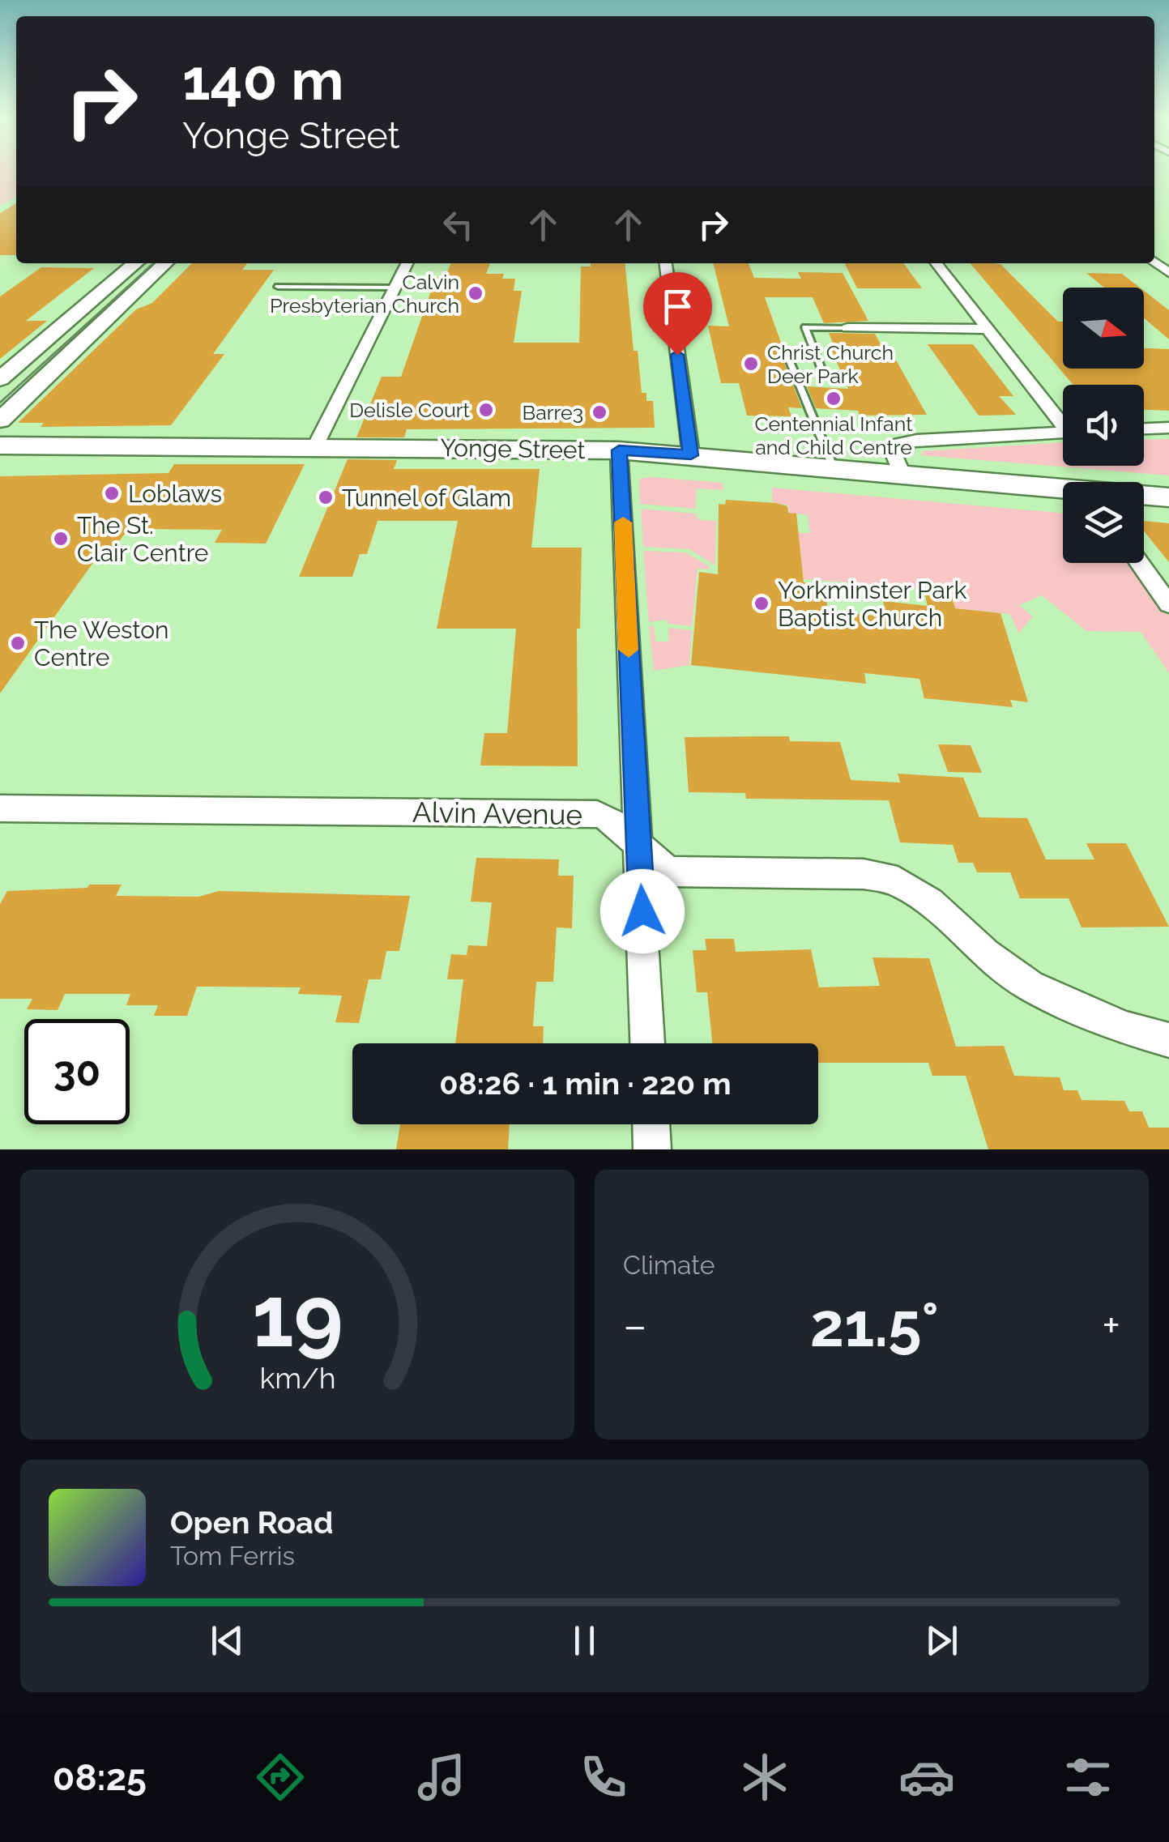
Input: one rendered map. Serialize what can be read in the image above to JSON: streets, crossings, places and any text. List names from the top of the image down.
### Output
{
  "streets": {
    "main road": ["Yonge Street"],
    "street": ["Alvin Avenue"]
  },
  "places": [
    "Calvin Presbyterian Church",
    "Christ Church Deer Park",
    "Centennial Infant and Child Centre",
    "Delisle Court",
    "Barre3",
    "Loblaws",
    "Tunnel of Glam",
    "The St. Clair Centre",
    "Yorkminster Park Baptist Church",
    "The Weston Centre"
  ],
  "north": "right",
  "page": {
    "turn": ["140 m", "Yonge Street"],
    "limit": "30",
    "trip": "08:26 · 1 min · 220 m",
    "tile": "Climate",
    "heat": ["−", "21.5°", "+"],
    "song": ["Open Road", "Tom Ferris"],
    "tabs": "08:25",
    "gauge": ["19", "km/h"]
  }
}
